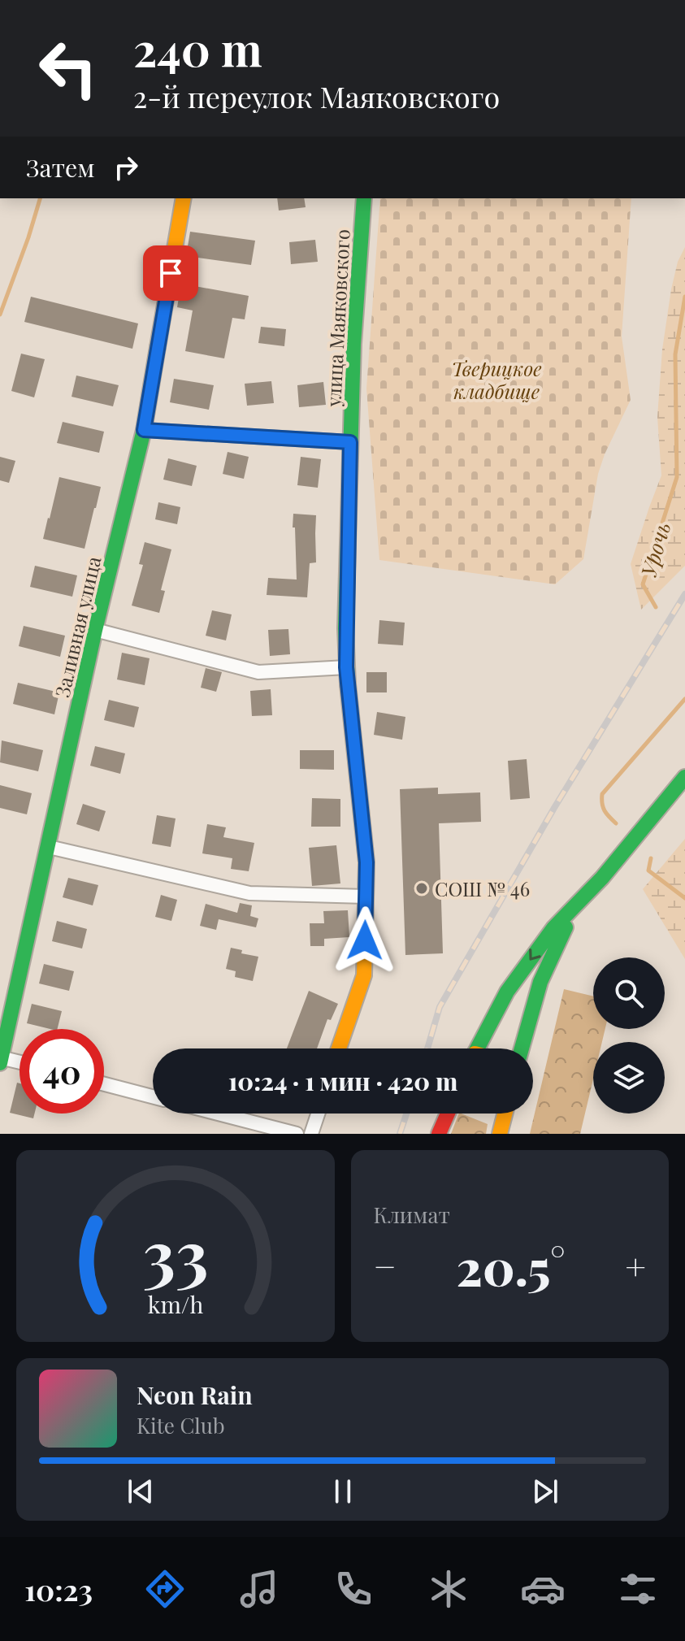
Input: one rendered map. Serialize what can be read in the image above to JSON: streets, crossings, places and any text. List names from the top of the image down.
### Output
{
  "streets": {
    "street": ["улица Маяковского", "Заливная улица"]
  },
  "water": ["Урочь"],
  "parks": ["Тверицкое кладбище"],
  "places": ["СОШ № 46"],
  "page": {
    "turn": ["240 m", "2-й переулок Маяковского"],
    "then": "Затем",
    "limit": "40",
    "trip": "10:24 · 1 мин · 420 m",
    "tile": "Климат",
    "heat": ["−", "20.5°", "+"],
    "song": ["Neon Rain", "Kite Club"],
    "tabs": "10:23",
    "gauge": ["33", "km/h"]
  }
}
